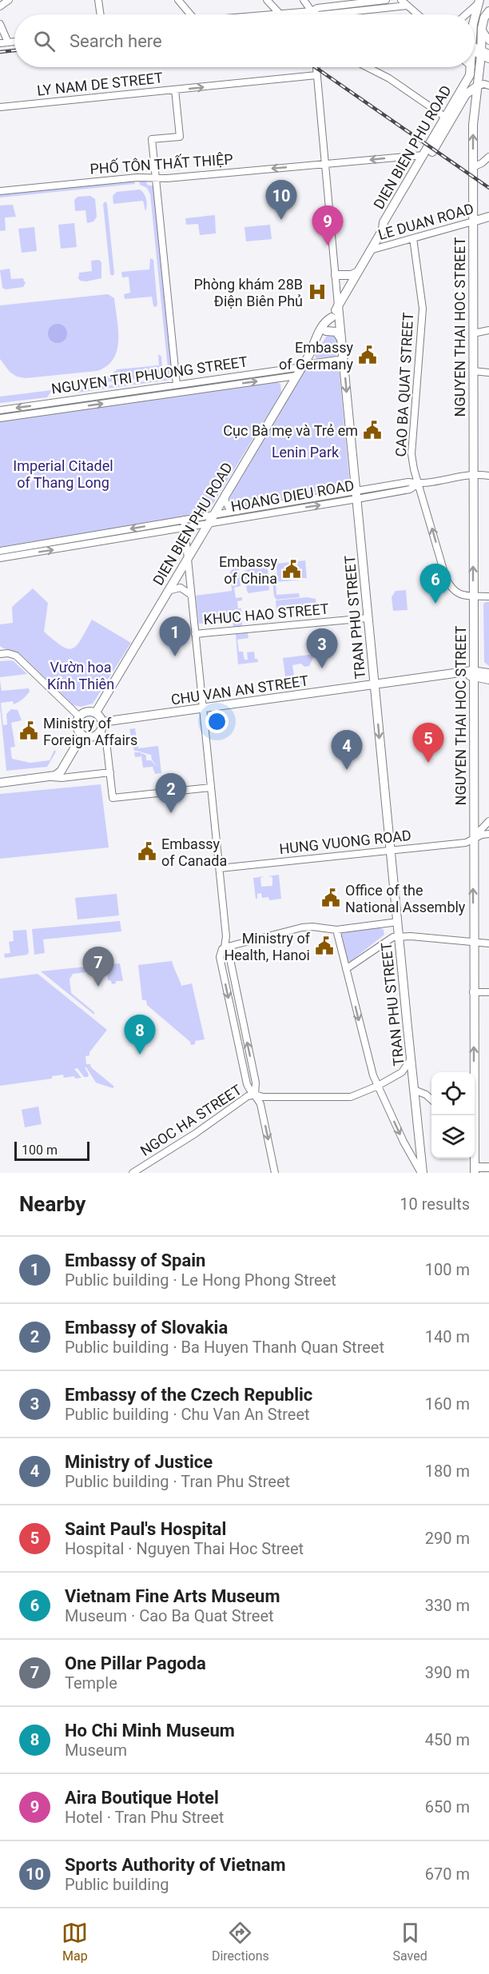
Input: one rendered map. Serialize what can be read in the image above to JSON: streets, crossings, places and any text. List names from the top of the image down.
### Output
{
  "streets": {
    "main road": [
      "DIEN BIEN PHU ROAD",
      "LE DUAN ROAD",
      "NGUYEN THAI HOC STREET",
      "TRAN PHU STREET",
      "CHU VAN AN STREET"
    ],
    "street": [
      "LY NAM DE STREET",
      "PHỐ TÔN THẤT THIỆP",
      "NGUYEN TRI PHUONG STREET",
      "CAO BA QUAT STREET",
      "HOANG DIEU ROAD",
      "KHUC HAO STREET",
      "HUNG VUONG ROAD",
      "NGOC HA STREET"
    ]
  },
  "crossings": [
    ["LY NAM DE STREET", "TRAN PHU STREET"],
    ["DIEN BIEN PHU ROAD", "PHỐ TÔN THẤT THIỆP"],
    ["DIEN BIEN PHU ROAD", "LE DUAN ROAD"],
    ["DIEN BIEN PHU ROAD", "NGUYEN THAI HOC STREET"],
    ["DIEN BIEN PHU ROAD", "NGUYEN TRI PHUONG STREET"],
    ["DIEN BIEN PHU ROAD", "HOANG DIEU ROAD"],
    ["DIEN BIEN PHU ROAD", "TRAN PHU STREET"],
    ["DIEN BIEN PHU ROAD", "CHU VAN AN STREET"],
    ["PHỐ TÔN THẤT THIỆP", "TRAN PHU STREET"],
    ["LE DUAN ROAD", "NGUYEN THAI HOC STREET"],
    ["LE DUAN ROAD", "CAO BA QUAT STREET"],
    ["NGUYEN THAI HOC STREET", "CAO BA QUAT STREET"],
    ["NGUYEN THAI HOC STREET", "HOANG DIEU ROAD"],
    ["NGUYEN THAI HOC STREET", "CHU VAN AN STREET"],
    ["NGUYEN THAI HOC STREET", "HUNG VUONG ROAD"],
    ["NGUYEN TRI PHUONG STREET", "TRAN PHU STREET"],
    ["CAO BA QUAT STREET", "HOANG DIEU ROAD"],
    ["HOANG DIEU ROAD", "TRAN PHU STREET"],
    ["KHUC HAO STREET", "TRAN PHU STREET"],
    ["TRAN PHU STREET", "CHU VAN AN STREET"],
    ["TRAN PHU STREET", "HUNG VUONG ROAD"]
  ],
  "one_way": ["LY NAM DE STREET", "PHỐ TÔN THẤT THIỆP", "NGUYEN THAI HOC STREET"],
  "parks": ["Lenin Park", "Imperial Citadel of Thang Long", "Vườn hoa Kính Thiên"],
  "places": {
    "hospital": ["Phòng khám 28B Điện Biên Phủ"],
    "public building": [
      "Embassy of Germany",
      "Cục Bà mẹ và Trẻ em",
      "Embassy of China",
      "Ministry of Foreign Affairs",
      "Embassy of Canada",
      "Office of the National Assembly",
      "Ministry of Health, Hanoi"
    ]
  },
  "scale_bar": "100 m",
  "page": {
    "search": "Search here",
    "pins": [
      "10",
      "9",
      "6",
      "1",
      "3",
      "5",
      "4",
      "2",
      "7",
      "8"
    ],
    "scale": "100 m",
    "heading": ["Nearby", "10 results"],
    "list": [
      {
        "mark": "1",
        "name": "Embassy of Spain",
        "note": "Public building · Le Hong Phong Street",
        "value": "100 m"
      },
      {
        "mark": "2",
        "name": "Embassy of Slovakia",
        "note": "Public building · Ba Huyen Thanh Quan Street",
        "value": "140 m"
      },
      {
        "mark": "3",
        "name": "Embassy of the Czech Republic",
        "note": "Public building · Chu Van An Street",
        "value": "160 m"
      },
      {
        "mark": "4",
        "name": "Ministry of Justice",
        "note": "Public building · Tran Phu Street",
        "value": "180 m"
      },
      {
        "mark": "5",
        "name": "Saint Paul's Hospital",
        "note": "Hospital · Nguyen Thai Hoc Street",
        "value": "290 m"
      },
      {
        "mark": "6",
        "name": "Vietnam Fine Arts Museum",
        "note": "Museum · Cao Ba Quat Street",
        "value": "330 m"
      },
      {
        "mark": "7",
        "name": "One Pillar Pagoda",
        "note": "Temple",
        "value": "390 m"
      },
      {
        "mark": "8",
        "name": "Ho Chi Minh Museum",
        "note": "Museum",
        "value": "450 m"
      },
      {
        "mark": "9",
        "name": "Aira Boutique Hotel",
        "note": "Hotel · Tran Phu Street",
        "value": "650 m"
      },
      {
        "mark": "10",
        "name": "Sports Authority of Vietnam",
        "note": "Public building",
        "value": "670 m"
      }
    ],
    "nav": ["Map", "Directions", "Saved"]
  }
}
